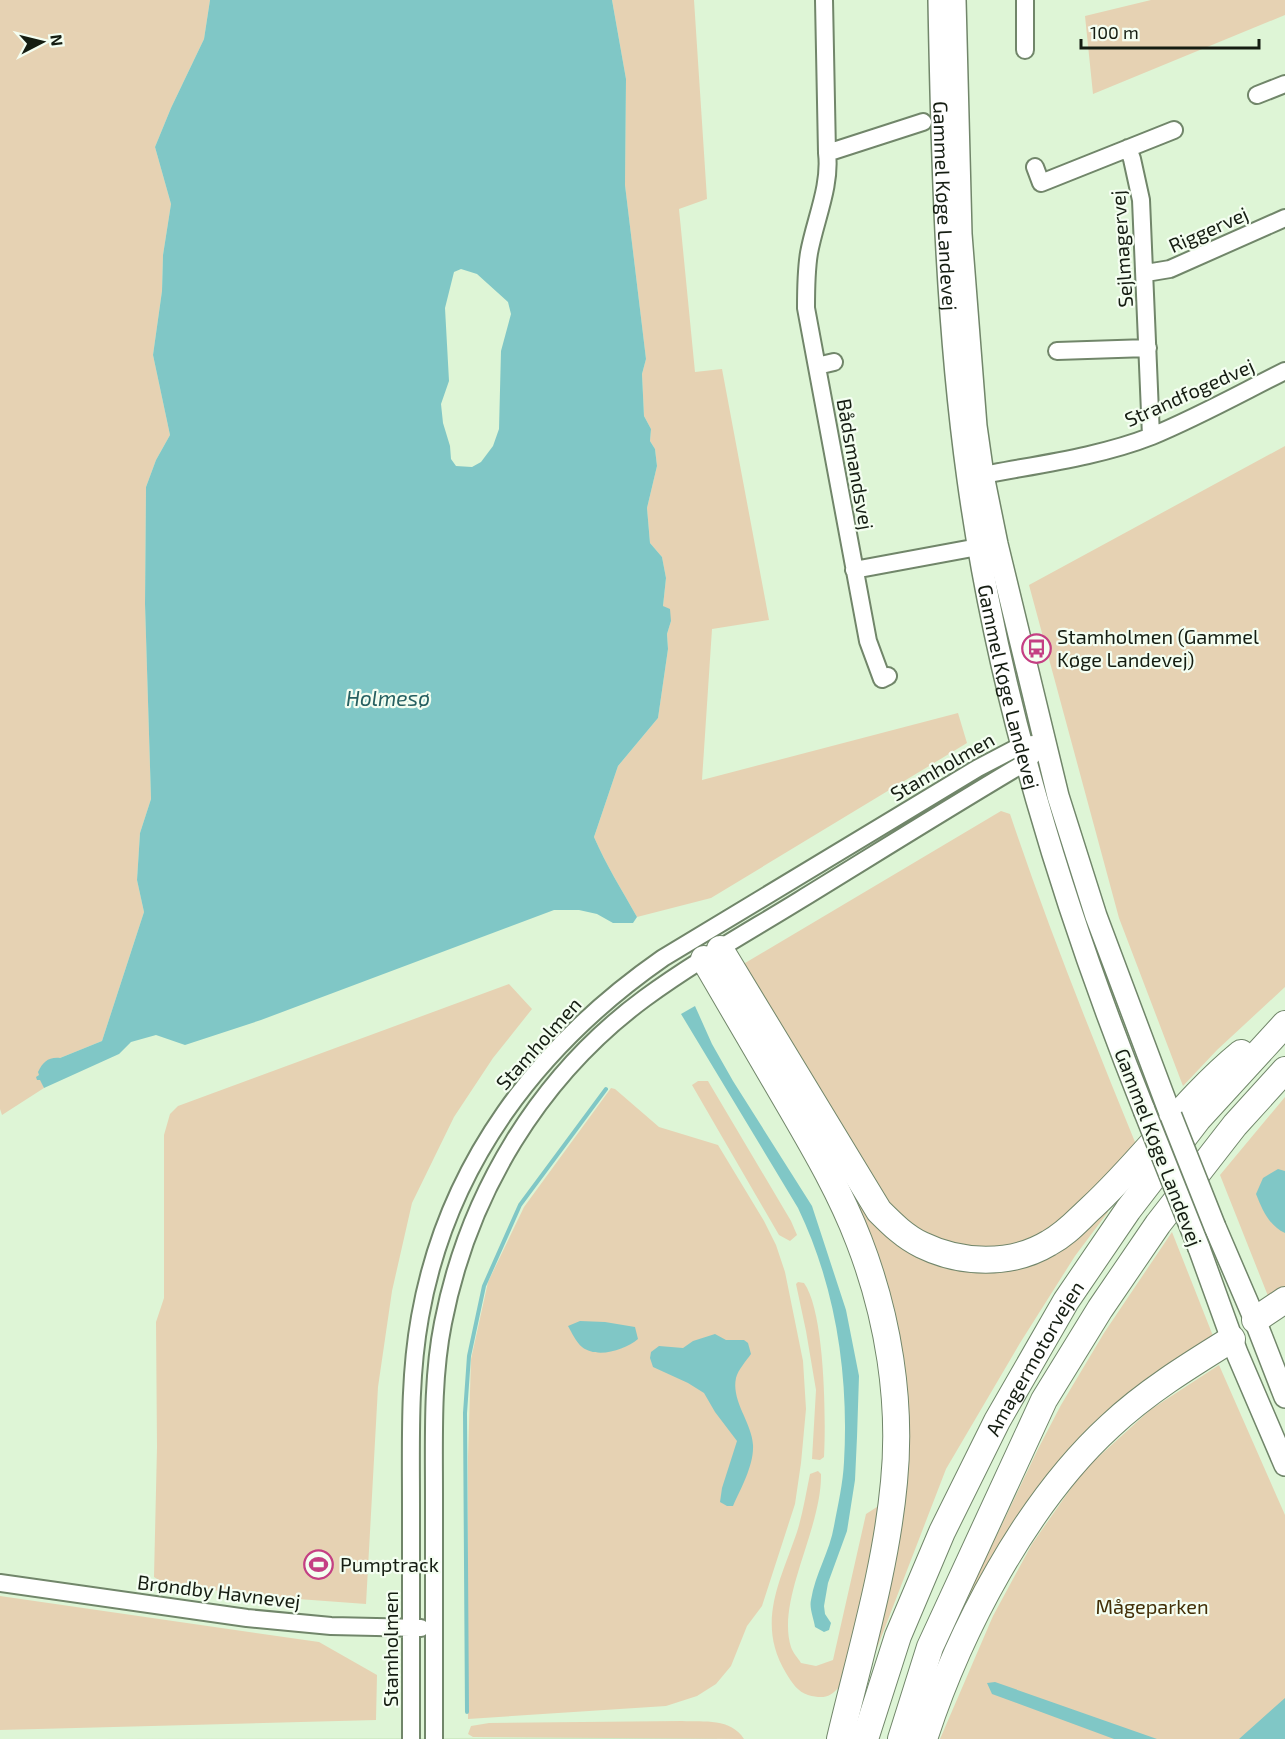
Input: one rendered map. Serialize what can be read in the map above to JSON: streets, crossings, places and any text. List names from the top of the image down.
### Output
{
  "streets": {
    "highway": ["Amagermotorvejen"],
    "main road": ["Gammel Køge Landevej"],
    "street": [
      "Riggervej",
      "Sejlmagervej",
      "Strandfogedvej",
      "Bådsmandsvej",
      "Stamholmen",
      "Brøndby Havnevej"
    ]
  },
  "crossings": [
    ["Gammel Køge Landevej", "Strandfogedvej"],
    ["Gammel Køge Landevej", "Stamholmen"],
    ["Riggervej", "Sejlmagervej"],
    ["Sejlmagervej", "Strandfogedvej"],
    ["Stamholmen", "Brøndby Havnevej"]
  ],
  "water": ["Holmesø"],
  "parks": ["Mågeparken"],
  "places": {
    "bus stop": ["Stamholmen (Gammel Køge Landevej)"],
    "sports": ["Pumptrack"]
  },
  "scale_bar": "100 m",
  "north": "right"
}
